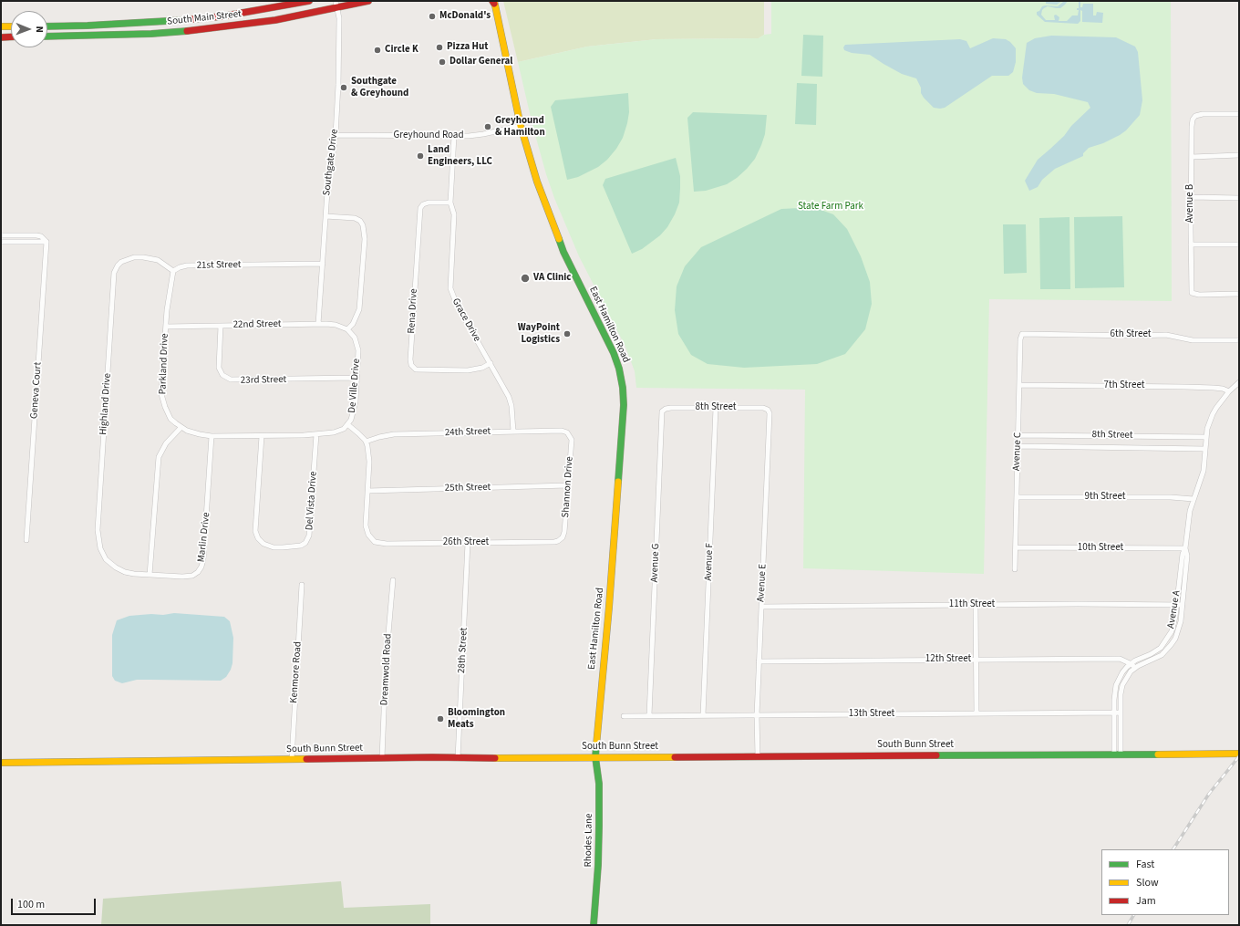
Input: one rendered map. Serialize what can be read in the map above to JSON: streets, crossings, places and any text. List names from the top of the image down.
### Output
{
  "streets": {
    "main road": [
      "South Main Street",
      "East Hamilton Road",
      "South Bunn Street",
      "Rhodes Lane"
    ],
    "street": [
      "Greyhound Road",
      "Southgate Drive",
      "Avenue B",
      "21st Street",
      "Rena Drive",
      "Grace Drive",
      "22nd Street",
      "6th Street",
      "Parkland Drive",
      "23rd Street",
      "De Ville Drive",
      "7th Street",
      "Geneva Court",
      "Highland Drive",
      "8th Street",
      "24th Street",
      "Avenue C",
      "Shannon Drive",
      "25th Street",
      "9th Street",
      "Del Vista Drive",
      "Marlin Drive",
      "26th Street",
      "10th Street",
      "Avenue F",
      "Avenue G",
      "Avenue E",
      "11th Street",
      "Avenue A",
      "28th Street",
      "12th Street",
      "Dreamwold Road",
      "Kenmore Road",
      "13th Street"
    ]
  },
  "crossings": [
    ["South Main Street", "Southgate Drive"],
    ["Greyhound Road", "Southgate Drive"],
    ["Greyhound Road", "Grace Drive"],
    ["Greyhound Road", "East Hamilton Road"],
    ["Southgate Drive", "21st Street"],
    ["Southgate Drive", "22nd Street"],
    ["21st Street", "Parkland Drive"],
    ["21st Street", "Highland Drive"],
    ["Rena Drive", "Grace Drive"],
    ["Grace Drive", "24th Street"],
    ["22nd Street", "Parkland Drive"],
    ["22nd Street", "23rd Street"],
    ["22nd Street", "De Ville Drive"],
    ["East Hamilton Road", "South Bunn Street"],
    ["East Hamilton Road", "Rhodes Lane"],
    ["6th Street", "Avenue C"],
    ["Parkland Drive", "Highland Drive"],
    ["23rd Street", "De Ville Drive"],
    ["De Ville Drive", "24th Street"],
    ["7th Street", "Avenue C"],
    ["7th Street", "Avenue A"],
    ["Highland Drive", "Marlin Drive"],
    ["8th Street", "Avenue C"],
    ["8th Street", "Avenue F"],
    ["8th Street", "Avenue G"],
    ["8th Street", "Avenue E"],
    ["8th Street", "Avenue A"],
    ["24th Street", "Shannon Drive"],
    ["Avenue C", "9th Street"],
    ["Avenue C", "10th Street"],
    ["Shannon Drive", "25th Street"],
    ["Shannon Drive", "26th Street"],
    ["25th Street", "26th Street"],
    ["9th Street", "Avenue A"],
    ["26th Street", "28th Street"],
    ["10th Street", "Avenue A"],
    ["Avenue F", "13th Street"],
    ["Avenue G", "13th Street"],
    ["Avenue E", "11th Street"],
    ["Avenue E", "12th Street"],
    ["Avenue E", "13th Street"],
    ["Avenue E", "South Bunn Street"],
    ["11th Street", "Avenue A"],
    ["Avenue A", "12th Street"],
    ["Avenue A", "13th Street"],
    ["Avenue A", "South Bunn Street"],
    ["28th Street", "South Bunn Street"],
    ["Dreamwold Road", "South Bunn Street"],
    ["Kenmore Road", "South Bunn Street"],
    ["South Bunn Street", "Rhodes Lane"]
  ],
  "parks": ["State Farm Park"],
  "places": [
    "McDonald's",
    "Pizza Hut",
    "Circle K",
    "Dollar General",
    "Southgate & Greyhound",
    "Greyhound & Hamilton",
    "Land Engineers, LLC",
    "VA Clinic",
    "WayPoint Logistics",
    "Bloomington Meats"
  ],
  "legend": ["Fast", "Slow", "Jam"],
  "scale_bar": "100 m",
  "north": "right"
}
